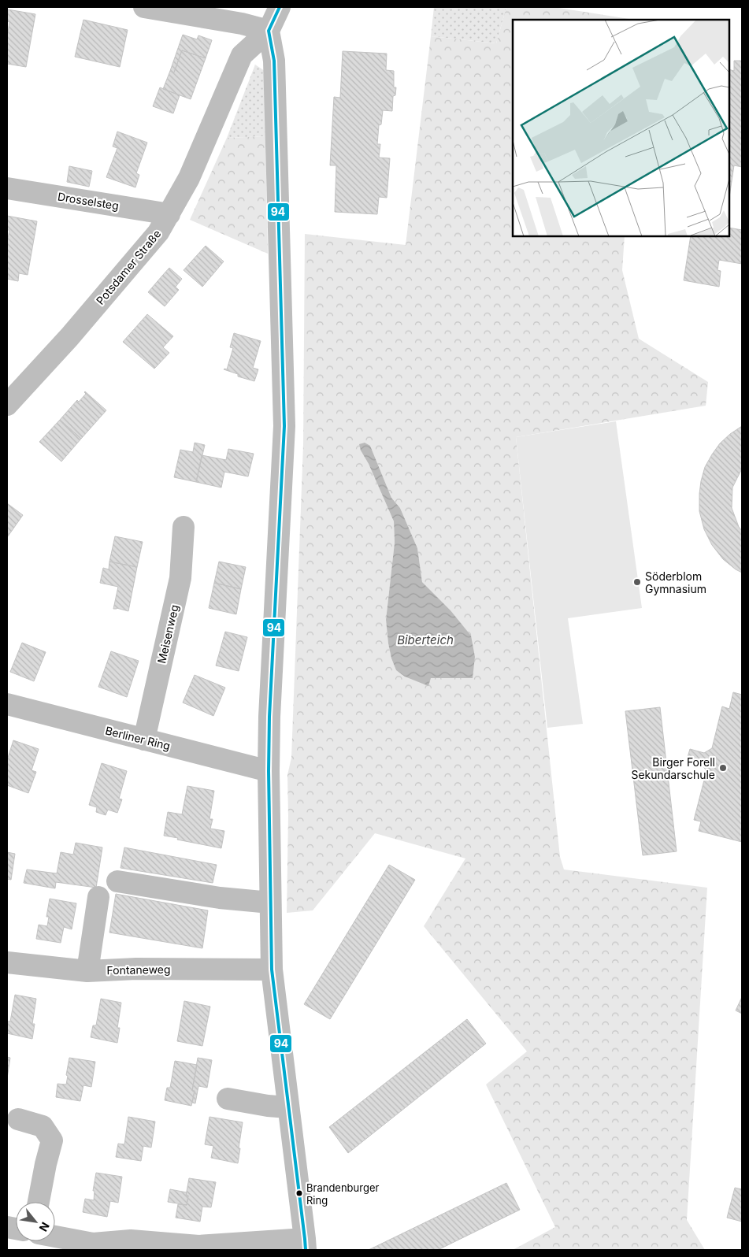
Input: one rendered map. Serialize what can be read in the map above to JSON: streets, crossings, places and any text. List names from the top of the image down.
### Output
{
  "streets": {
    "street": [
      "Drosselsteg",
      "Potsdamer Straße",
      "Meisenweg",
      "Berliner Ring",
      "Fontaneweg"
    ]
  },
  "crossings": [
    ["Drosselsteg", "Potsdamer Straße"],
    ["Meisenweg", "Berliner Ring"]
  ],
  "water": ["Biberteich"],
  "places": ["Söderblom Gymnasium", "Birger Forell Sekundarschule", "Brandenburger Ring"],
  "lines": ["transit line 94"],
  "north": "bottom right"
}
